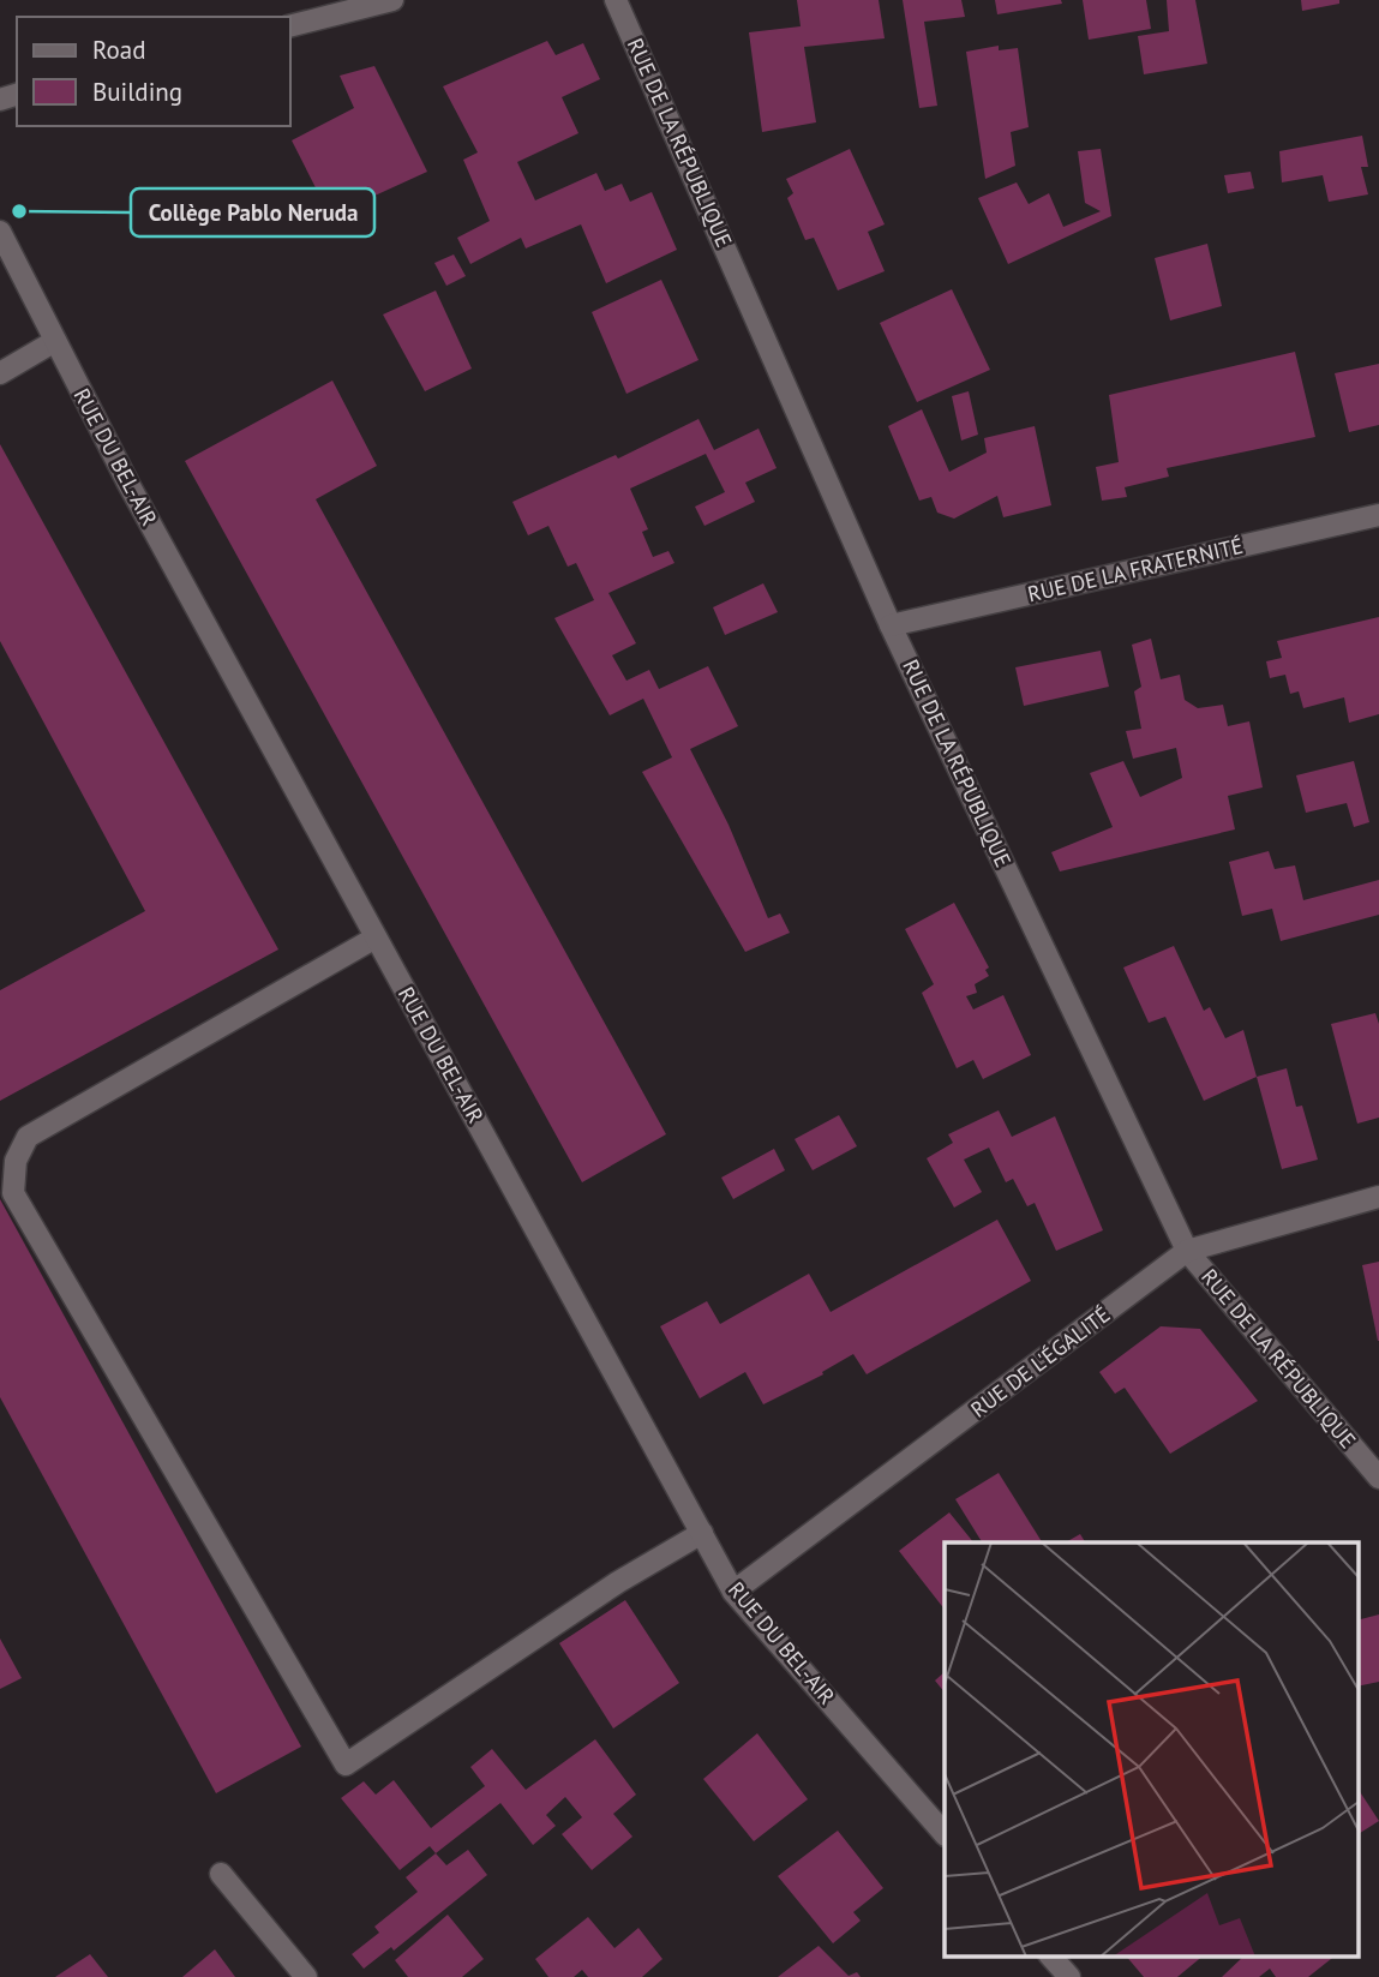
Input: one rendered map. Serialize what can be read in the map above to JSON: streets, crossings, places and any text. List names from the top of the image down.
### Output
{
  "streets": {
    "street": [
      "RUE DE LA RÉPUBLIQUE",
      "RUE DU BEL-AIR",
      "RUE DE LA FRATERNITÉ",
      "RUE DE L'ÉGALITÉ"
    ]
  },
  "crossings": [
    ["RUE DE LA RÉPUBLIQUE", "RUE DE LA FRATERNITÉ"],
    ["RUE DE LA RÉPUBLIQUE", "RUE DE L'ÉGALITÉ"],
    ["RUE DU BEL-AIR", "RUE DE L'ÉGALITÉ"]
  ],
  "places": ["Collège Pablo Neruda"],
  "legend": ["Road", "Building"]
}
